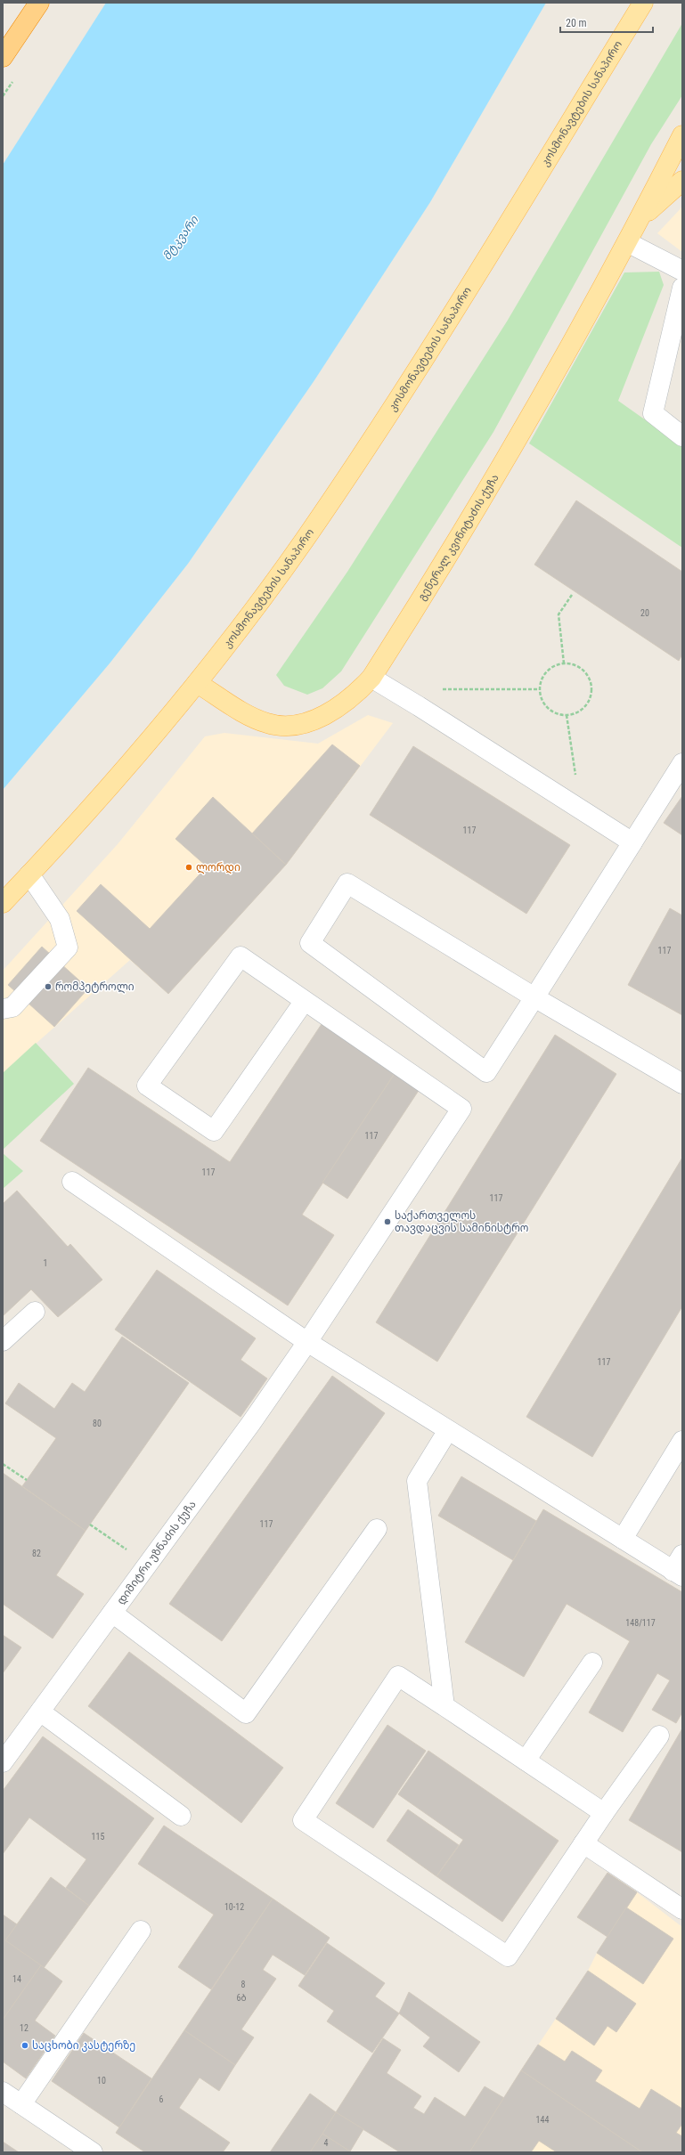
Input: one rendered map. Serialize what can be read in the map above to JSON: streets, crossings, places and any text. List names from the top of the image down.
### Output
{
  "streets": {
    "main road": ["კოსმონავტების სანაპირო", "გენერალ კვინიტაძის ქუჩა"],
    "street": ["დიმიტრი უზნაძის ქუჩა"]
  },
  "crossings": [
    ["კოსმონავტების სანაპირო", "გენერალ კვინიტაძის ქუჩა"]
  ],
  "water": ["მტკვარი"],
  "places": [
    "ლორდი",
    "რომპეტროლი",
    "საქართველოს თავდაცვის სამინისტრო",
    "საცხობი კასტერზე"
  ],
  "house_numbers": [
    "20",
    "117",
    "117",
    "117",
    "117",
    "117",
    "1",
    "117",
    "80",
    "117",
    "82",
    "148/117",
    "115",
    "10-12",
    "14",
    "8",
    "6ბ",
    "12",
    "10",
    "6",
    "144",
    "4"
  ],
  "scale_bar": "20 m"
}
